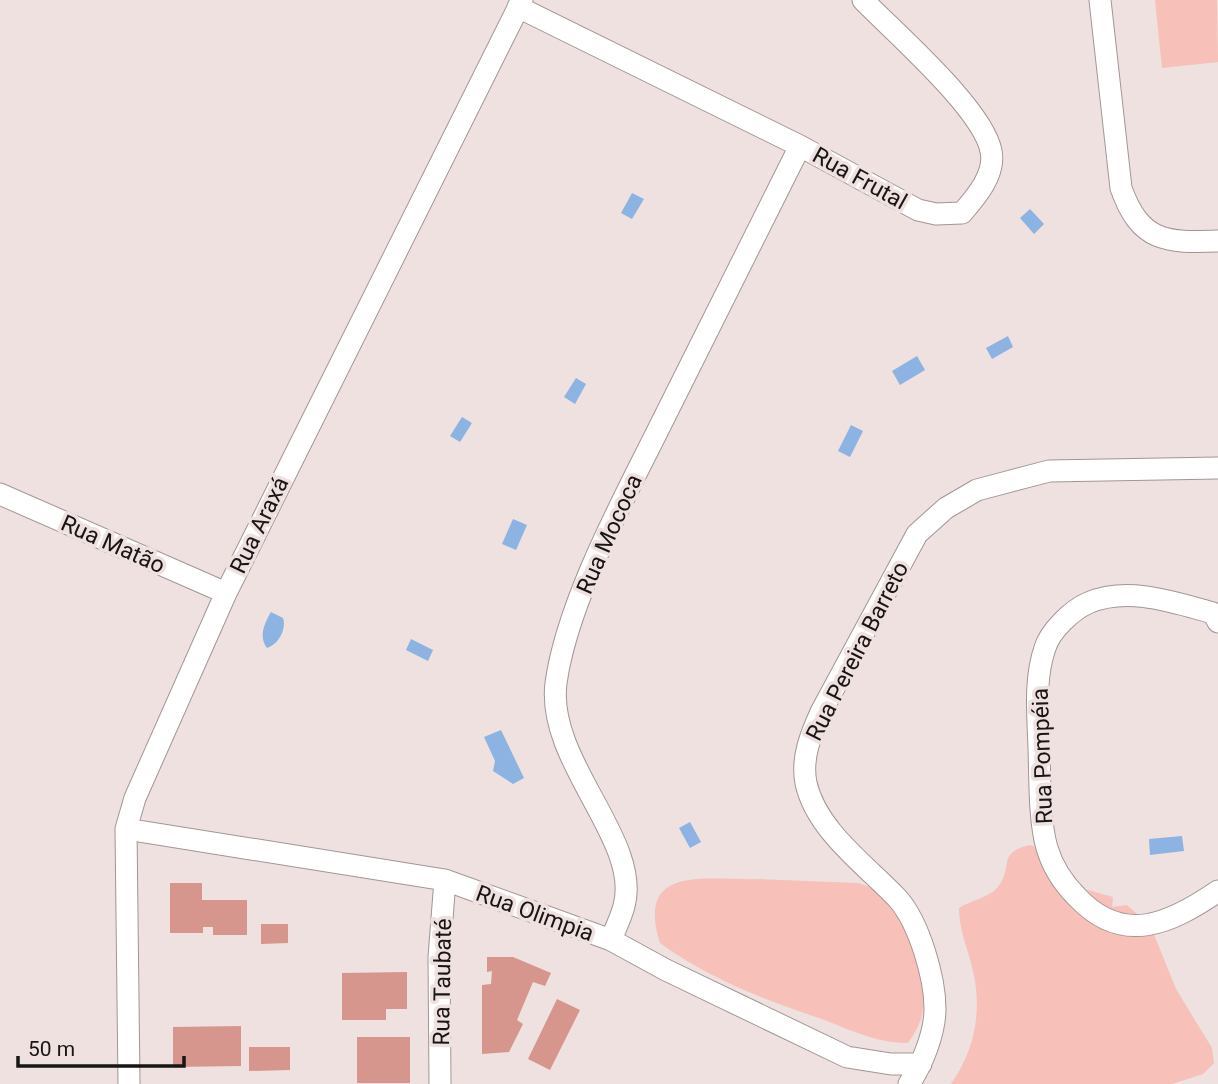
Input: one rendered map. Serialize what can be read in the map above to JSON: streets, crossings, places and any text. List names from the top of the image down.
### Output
{
  "streets": {
    "street": [
      "Rua Frutal",
      "Rua Araxá",
      "Rua Mococa",
      "Rua Matão",
      "Rua Pereira Barreto",
      "Rua Pompéia",
      "Rua Olimpia",
      "Rua Taubaté"
    ]
  },
  "crossings": [
    ["Rua Frutal", "Rua Araxá"],
    ["Rua Frutal", "Rua Mococa"],
    ["Rua Araxá", "Rua Matão"],
    ["Rua Araxá", "Rua Olimpia"],
    ["Rua Mococa", "Rua Olimpia"],
    ["Rua Pereira Barreto", "Rua Olimpia"],
    ["Rua Olimpia", "Rua Taubaté"]
  ],
  "scale_bar": "50 m"
}
